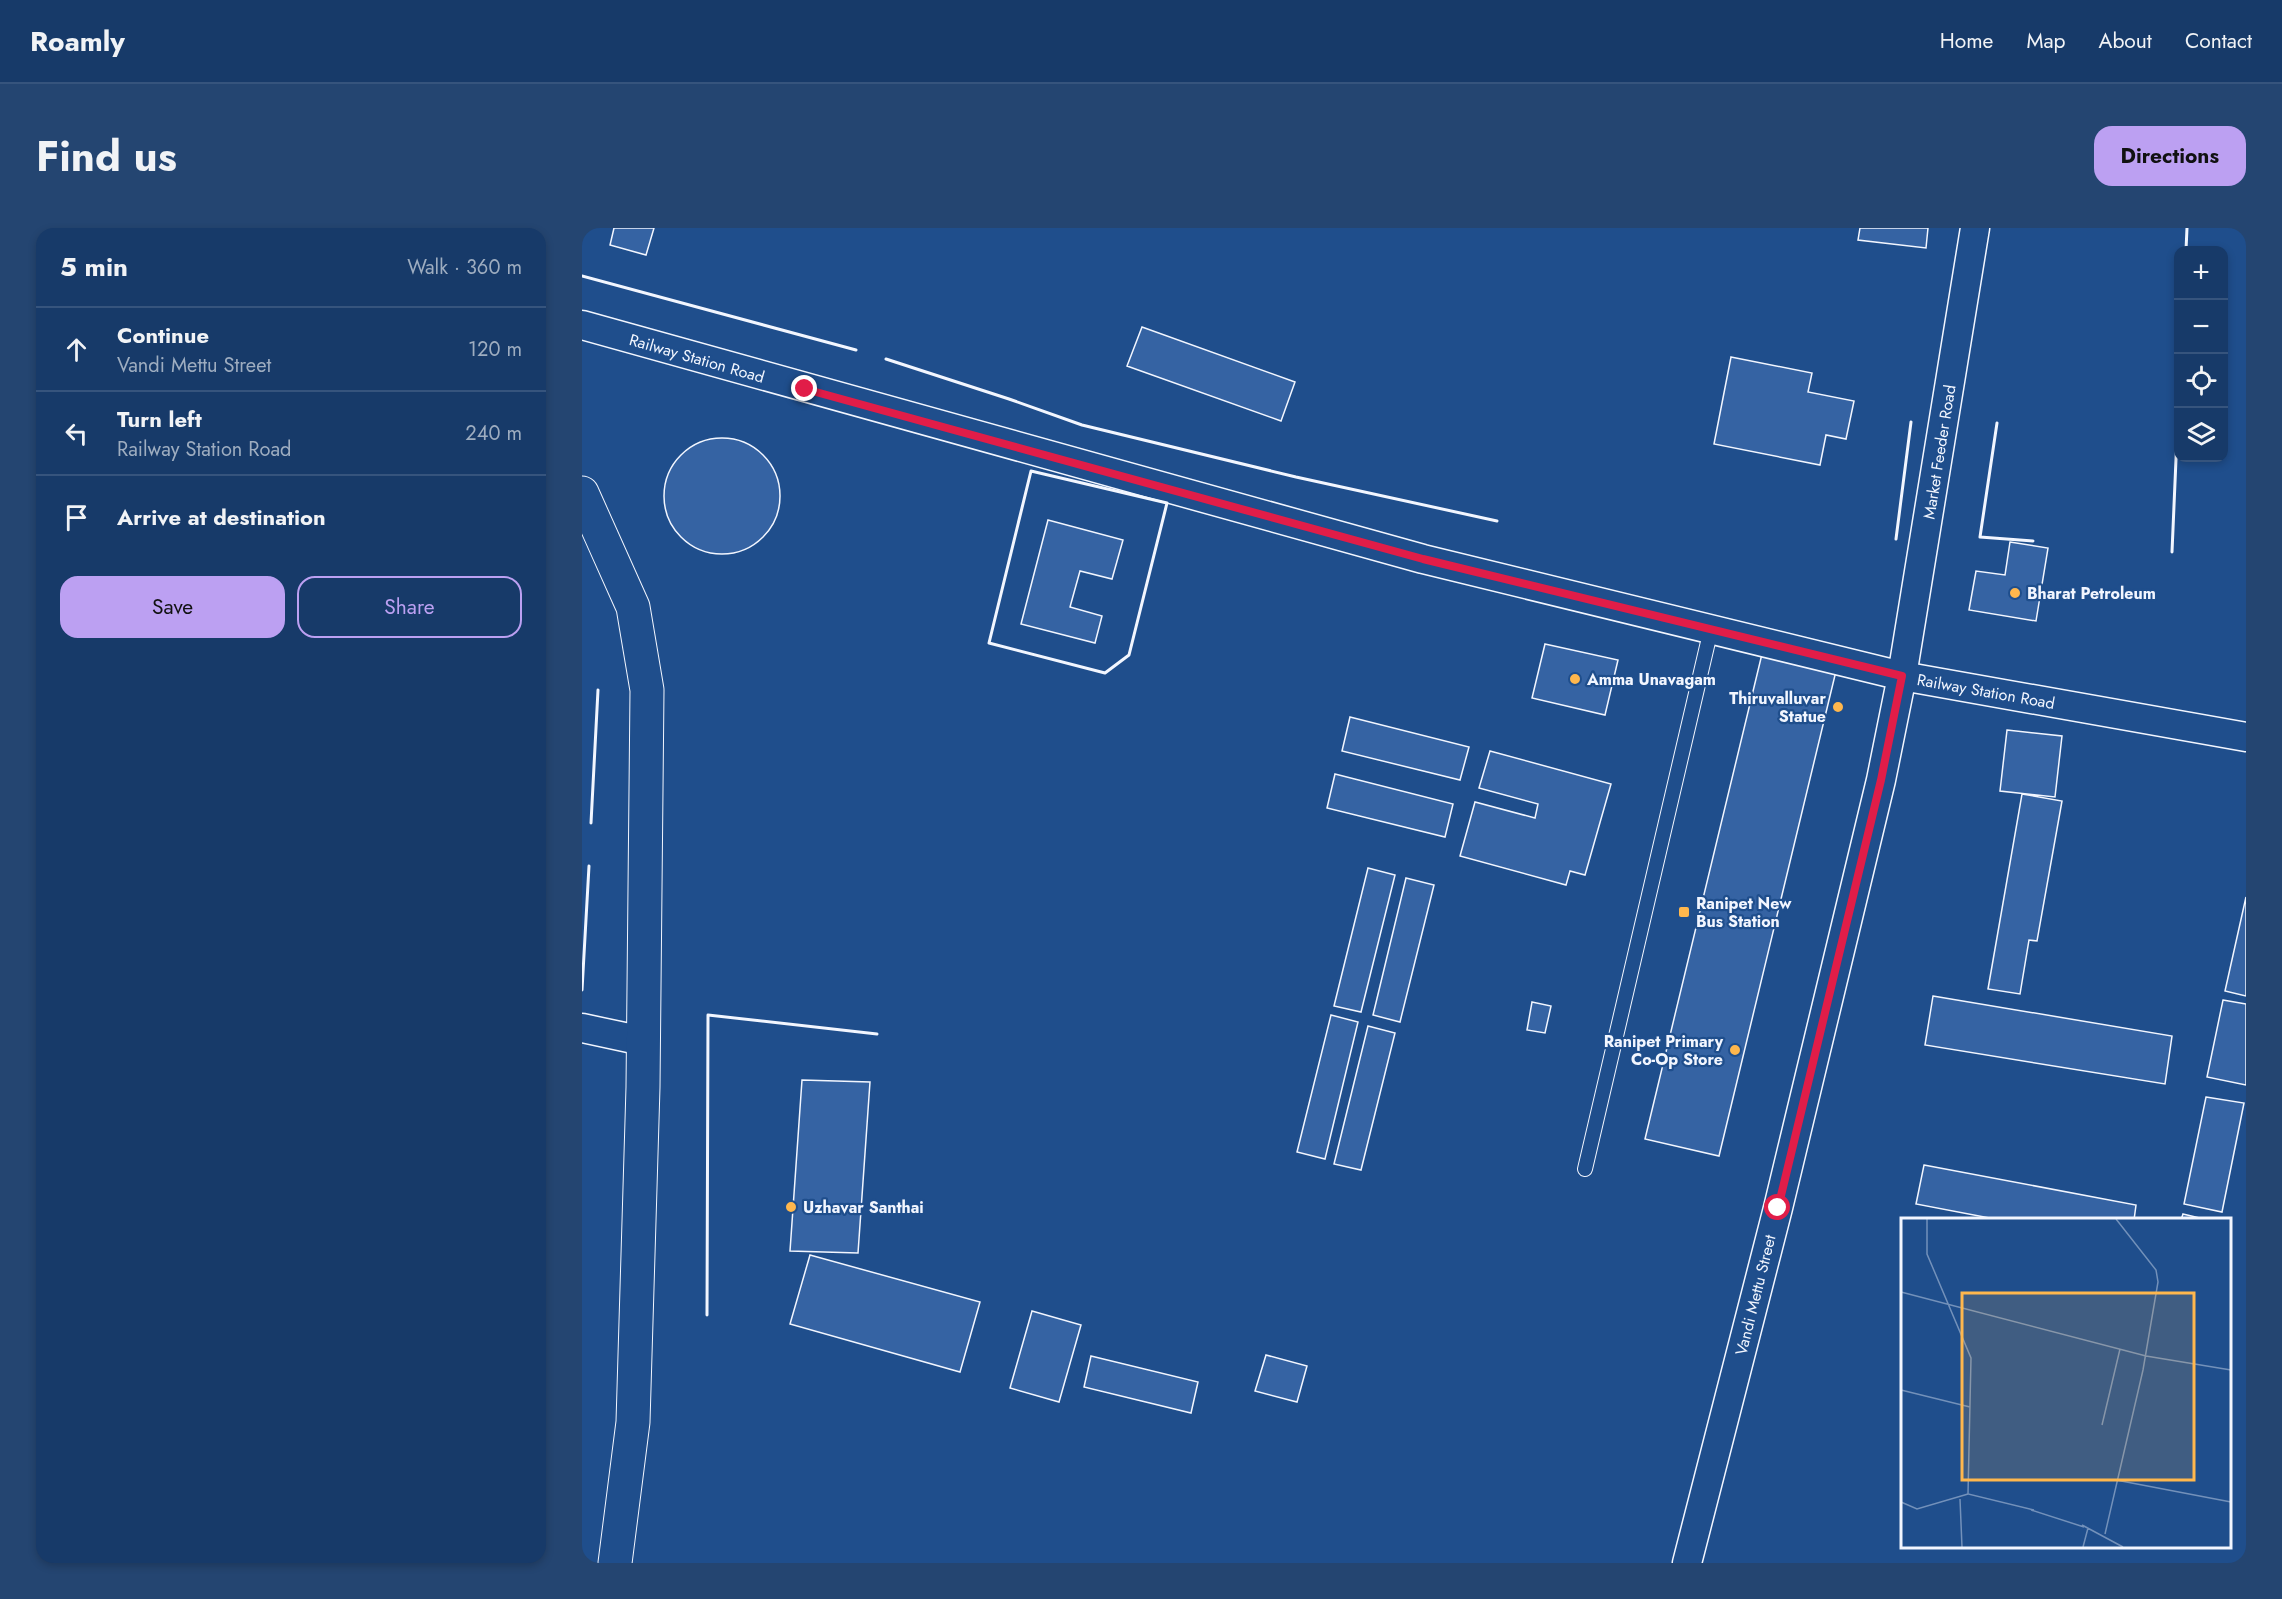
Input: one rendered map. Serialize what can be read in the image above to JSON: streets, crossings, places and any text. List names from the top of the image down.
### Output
{
  "streets": {
    "street": ["Railway Station Road", "Market Feeder Road", "Vandi Mettu Street"]
  },
  "crossings": [
    ["Railway Station Road", "Market Feeder Road"],
    ["Railway Station Road", "Vandi Mettu Street"],
    ["Market Feeder Road", "Vandi Mettu Street"]
  ],
  "places": {
    "other": [
      "Bharat Petroleum",
      "Amma Unavagam",
      "Thiruvalluvar Statue",
      "Ranipet Primary Co-Op Store",
      "Uzhavar Santhai"
    ],
    "transit": ["Ranipet New Bus Station"]
  },
  "page": {
    "header": "Roamly",
    "nav": [
      "Home",
      "Map",
      "About",
      "Contact"
    ],
    "title": "Find us",
    "buttons": [
      "Directions",
      ["Save", "Share"]
    ],
    "heading": ["5 min", "Walk · 360 m"],
    "map_buttons": ["+", "−"],
    "list": [
      ["Continue", "Vandi Mettu Street", "120 m"],
      ["Turn left", "Railway Station Road", "240 m"],
      "Arrive at destination"
    ]
  }
}
